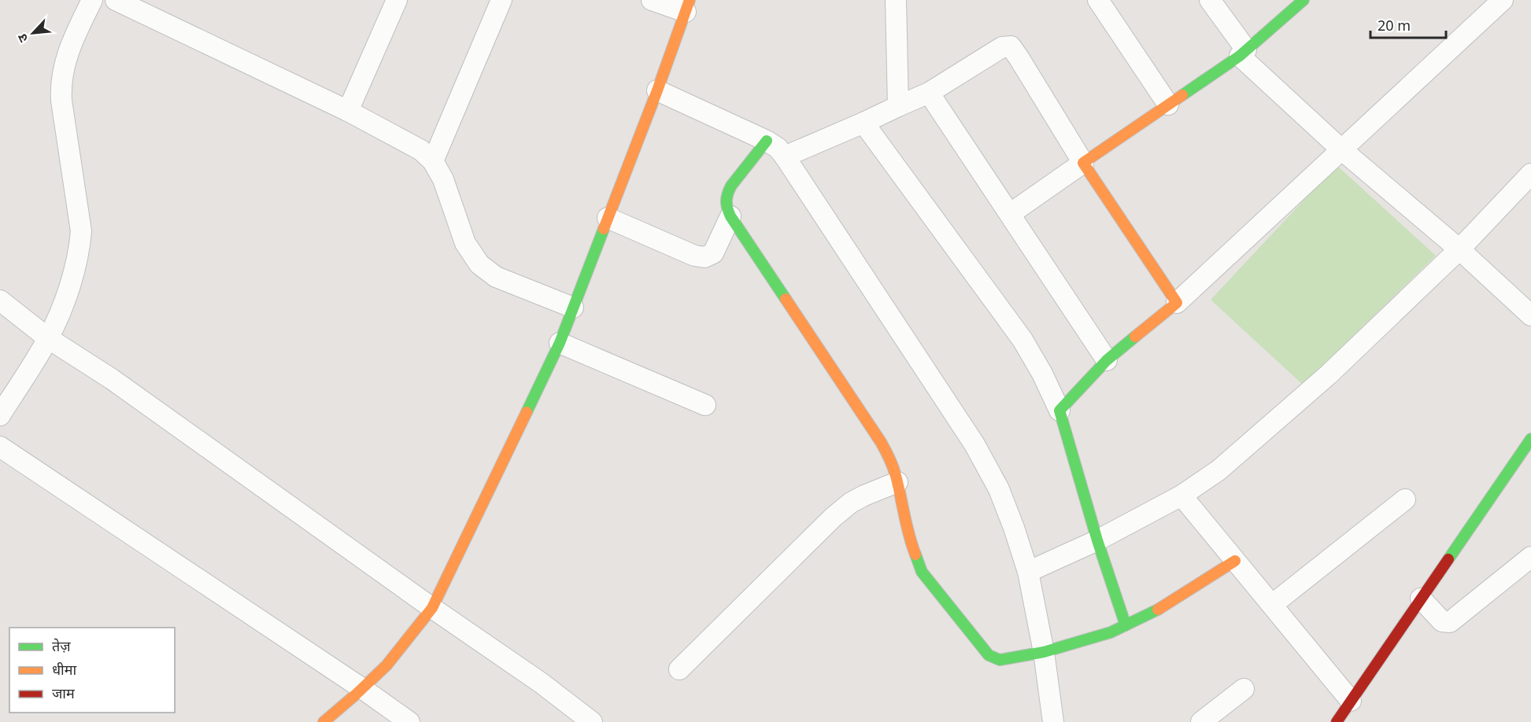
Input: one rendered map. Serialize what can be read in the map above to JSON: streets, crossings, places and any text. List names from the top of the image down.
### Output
{
  "legend": ["तेज़", "धीमा", "जाम"],
  "scale_bar": "20 m",
  "north": "bottom left"
}
